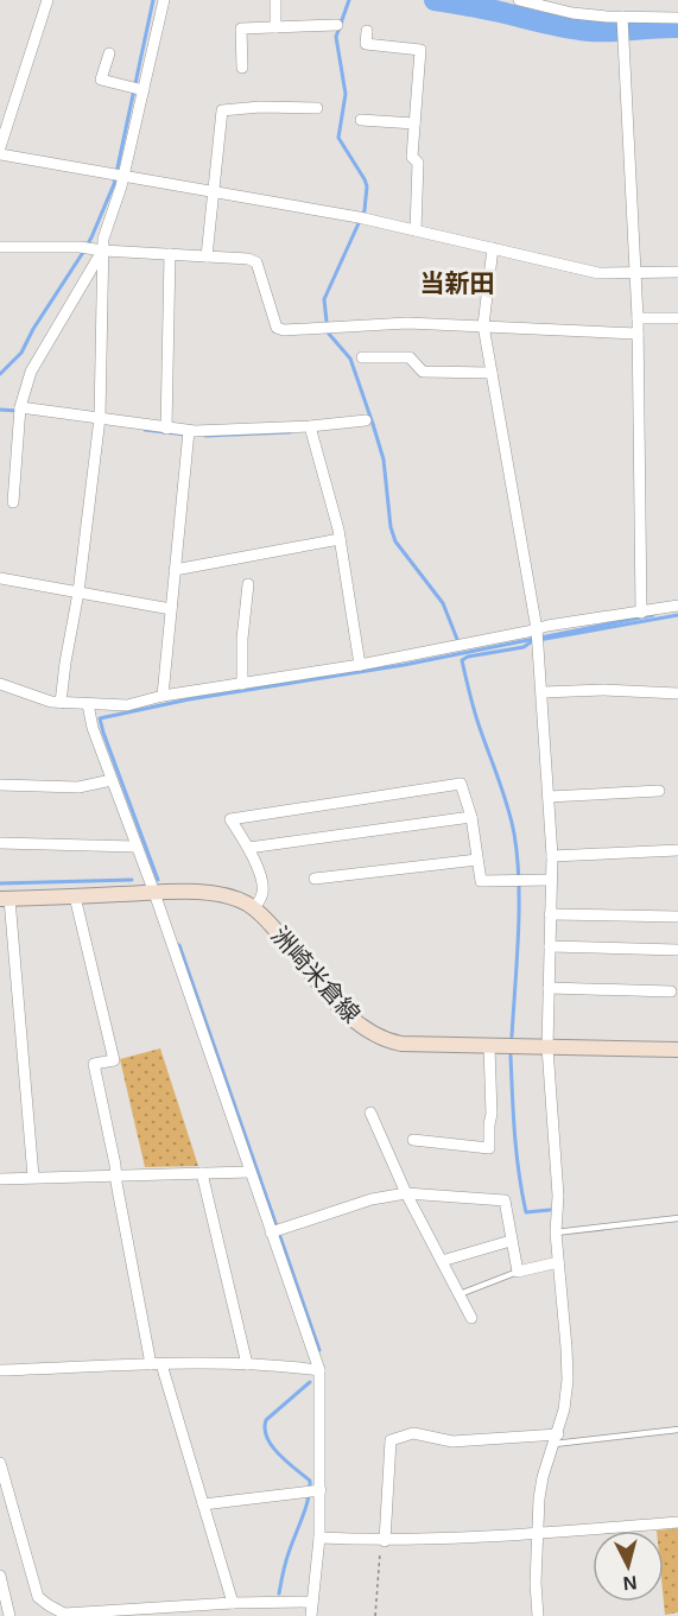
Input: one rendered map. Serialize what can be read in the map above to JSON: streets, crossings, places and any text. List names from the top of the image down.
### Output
{
  "streets": {
    "main road": ["洲崎米倉線"]
  },
  "districts": ["当新田"],
  "north": "bottom"
}
